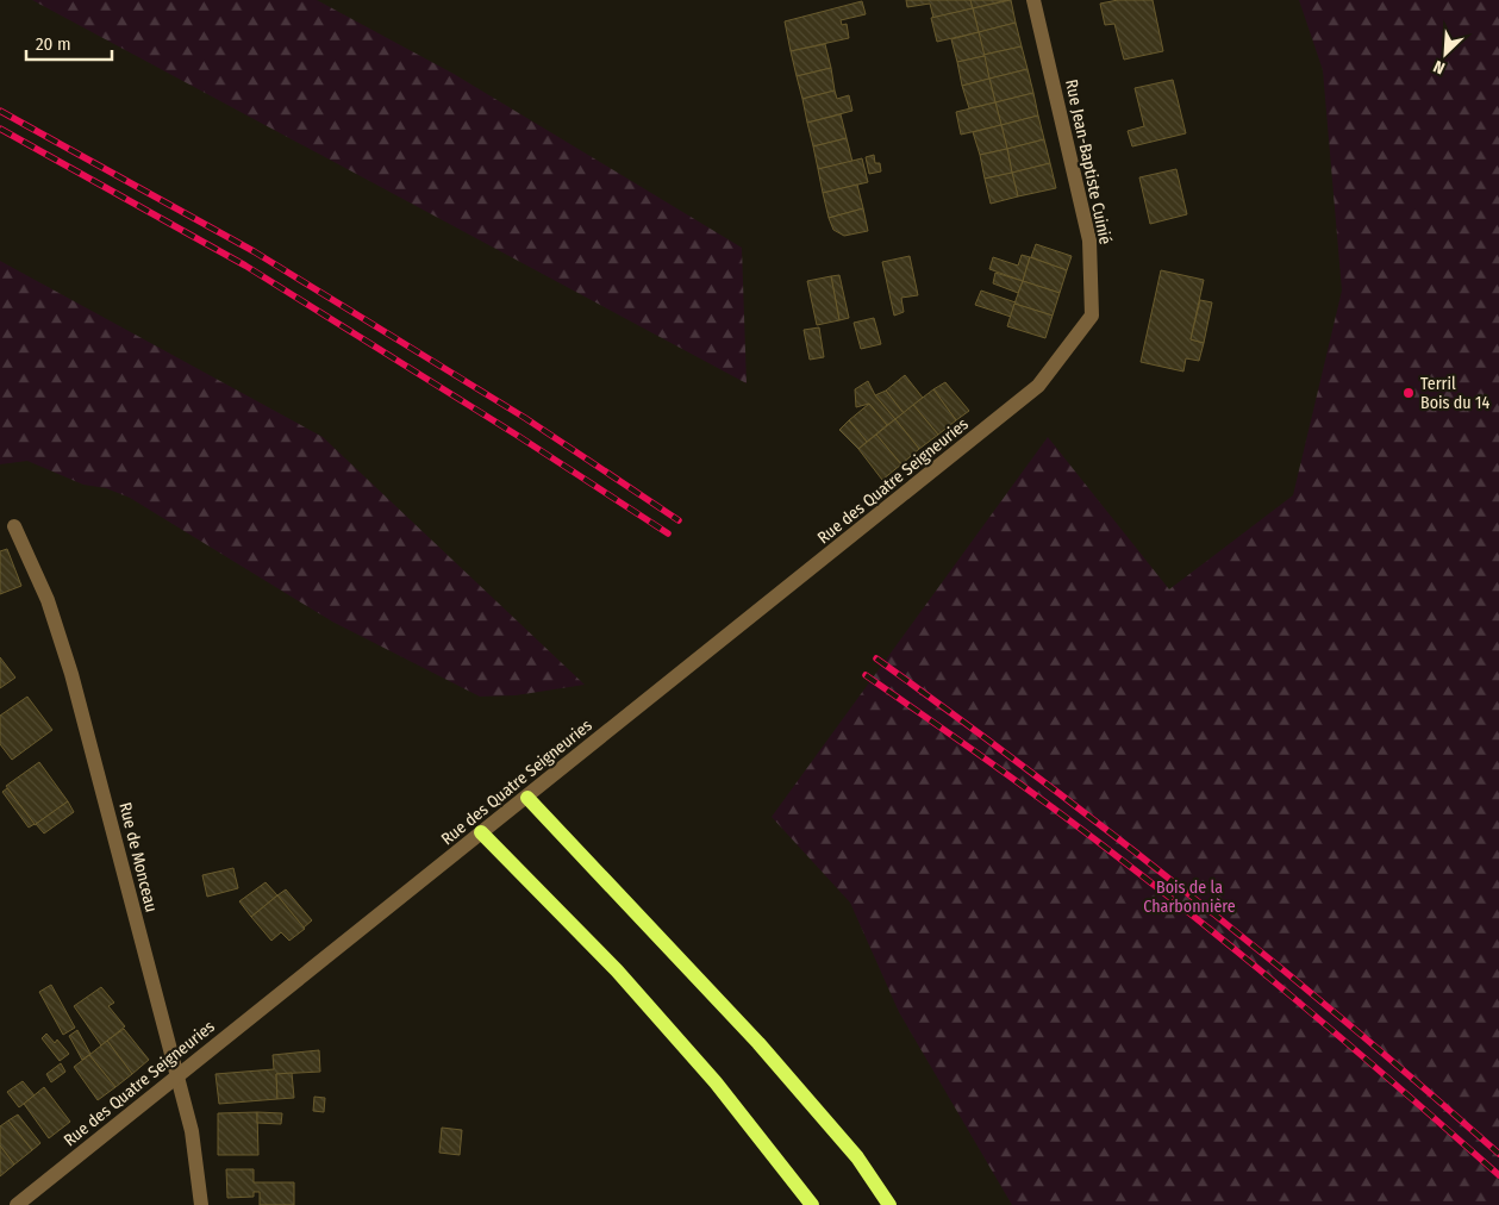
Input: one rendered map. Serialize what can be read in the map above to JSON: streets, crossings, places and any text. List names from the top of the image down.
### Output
{
  "streets": {
    "street": ["Rue Jean-Baptiste Cuinié", "Rue des Quatre Seigneuries", "Rue de Monceau"]
  },
  "crossings": [
    ["Rue Jean-Baptiste Cuinié", "Rue des Quatre Seigneuries"],
    ["Rue des Quatre Seigneuries", "Rue de Monceau"]
  ],
  "parks": ["Bois de la Charbonnière"],
  "places": ["Terril Bois du 14"],
  "scale_bar": "20 m",
  "north": "bottom left"
}
